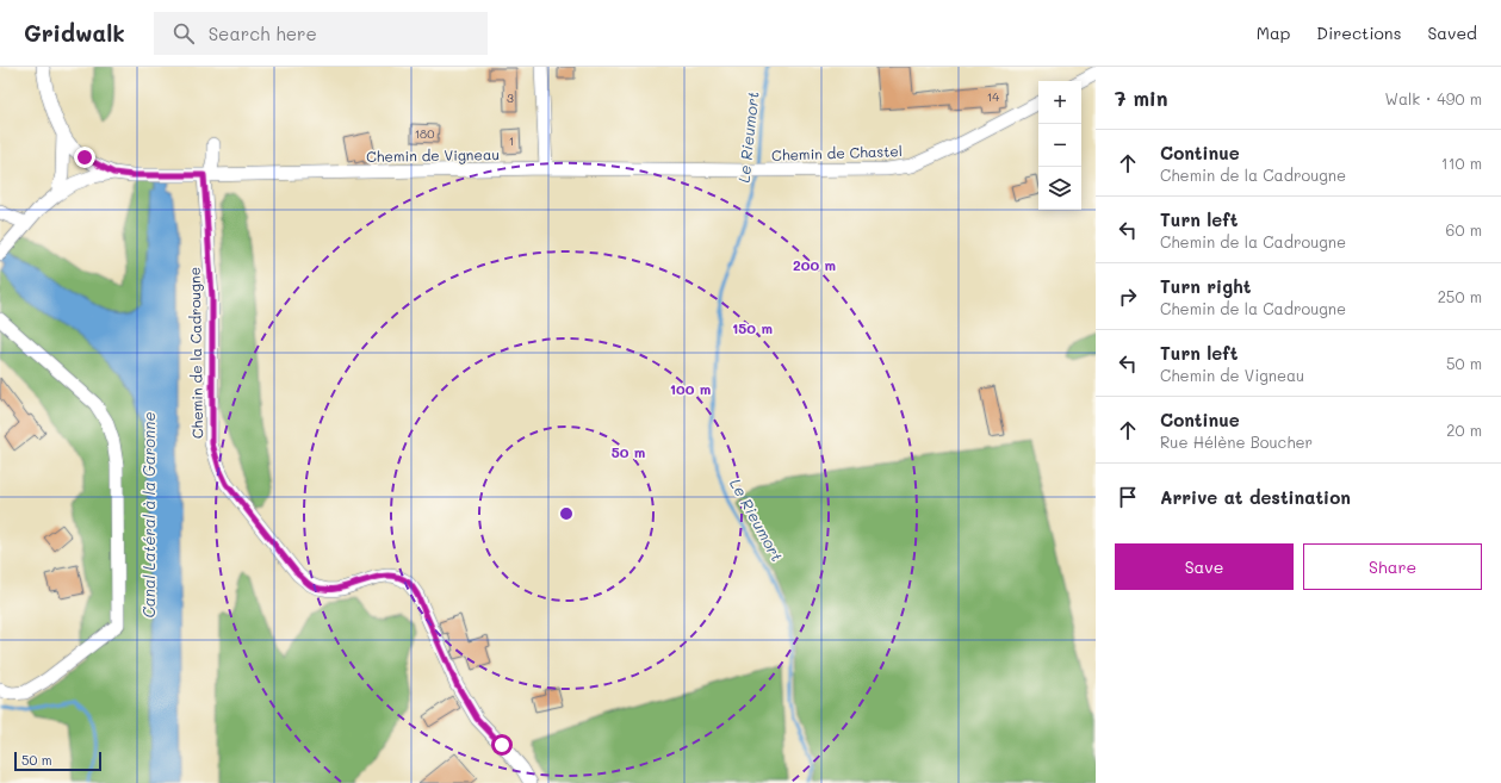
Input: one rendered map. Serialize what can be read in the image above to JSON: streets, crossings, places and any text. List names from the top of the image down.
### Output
{
  "streets": {
    "street": ["Chemin de Chastel", "Chemin de Vigneau", "Chemin de la Cadrougne"]
  },
  "crossings": [
    ["Chemin de Chastel", "Chemin de Vigneau"],
    ["Chemin de Vigneau", "Chemin de la Cadrougne"]
  ],
  "water": ["Le Rieumort", "Canal Latéral à la Garonne"],
  "house_numbers": [
    "14",
    "3",
    "180",
    "1"
  ],
  "scale_bar": "50 m",
  "page": {
    "header": "Gridwalk",
    "search": "Search here",
    "nav": ["Map", "Directions", "Saved"],
    "heading": ["7 min", "Walk · 490 m"],
    "map_buttons": ["+", "−"],
    "list": [
      ["Continue", "Chemin de la Cadrougne", "110 m"],
      ["Turn left", "Chemin de la Cadrougne", "60 m"],
      ["Turn right", "Chemin de la Cadrougne", "250 m"],
      ["Turn left", "Chemin de Vigneau", "50 m"],
      ["Continue", "Rue Hélène Boucher", "20 m"],
      "Arrive at destination"
    ],
    "buttons": ["Save", "Share"],
    "scale": "50 m"
  },
  "rings": [
    "200 m",
    "150 m",
    "100 m",
    "50 m"
  ]
}
